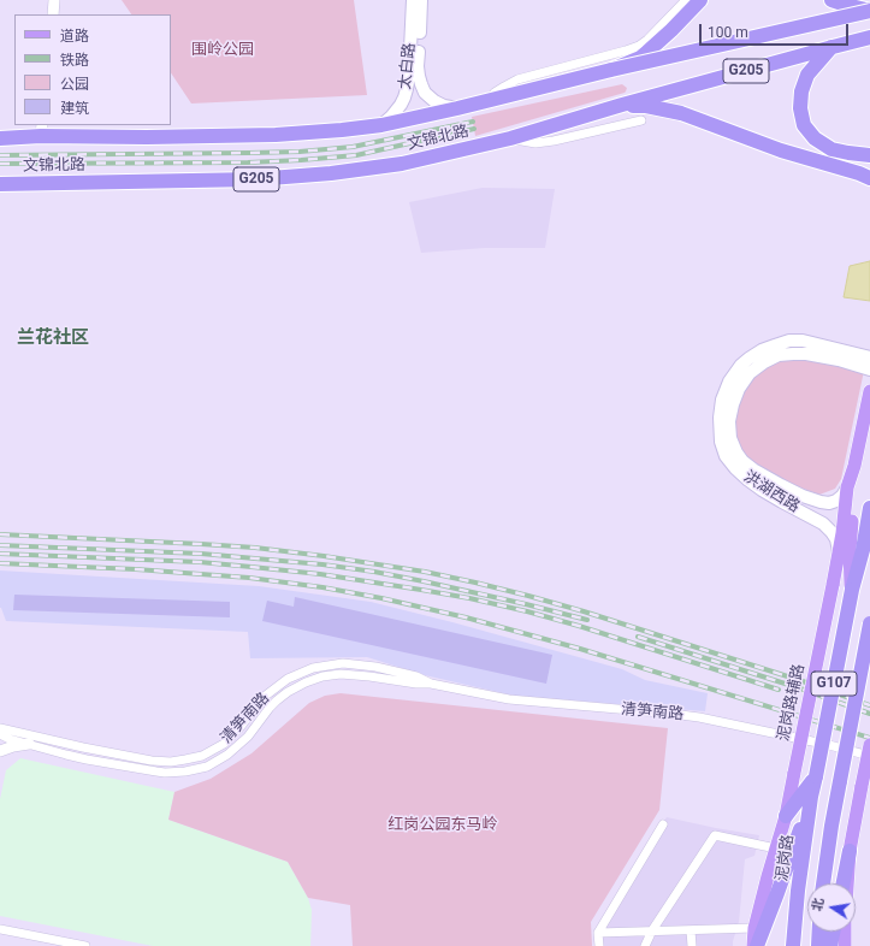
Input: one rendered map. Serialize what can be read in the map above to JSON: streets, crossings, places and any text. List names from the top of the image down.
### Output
{
  "streets": {
    "highway": [
      "G205",
      "文锦北路",
      "G107",
      "泥岗路"
    ],
    "main road": ["太白路", "洪湖西路", "泥岗路辅路"],
    "street": ["清笋南路"]
  },
  "crossings": [
    ["太白路", "文锦北路"],
    ["洪湖西路", "泥岗路辅路"],
    ["G107", "泥岗路辅路"],
    ["G107", "泥岗路"]
  ],
  "districts": ["兰花社区"],
  "parks": ["围岭公园", "红岗公园东马岭"],
  "legend": [
    "道路",
    "铁路",
    "公园",
    "建筑"
  ],
  "scale_bar": "100 m",
  "north": "left"
}
